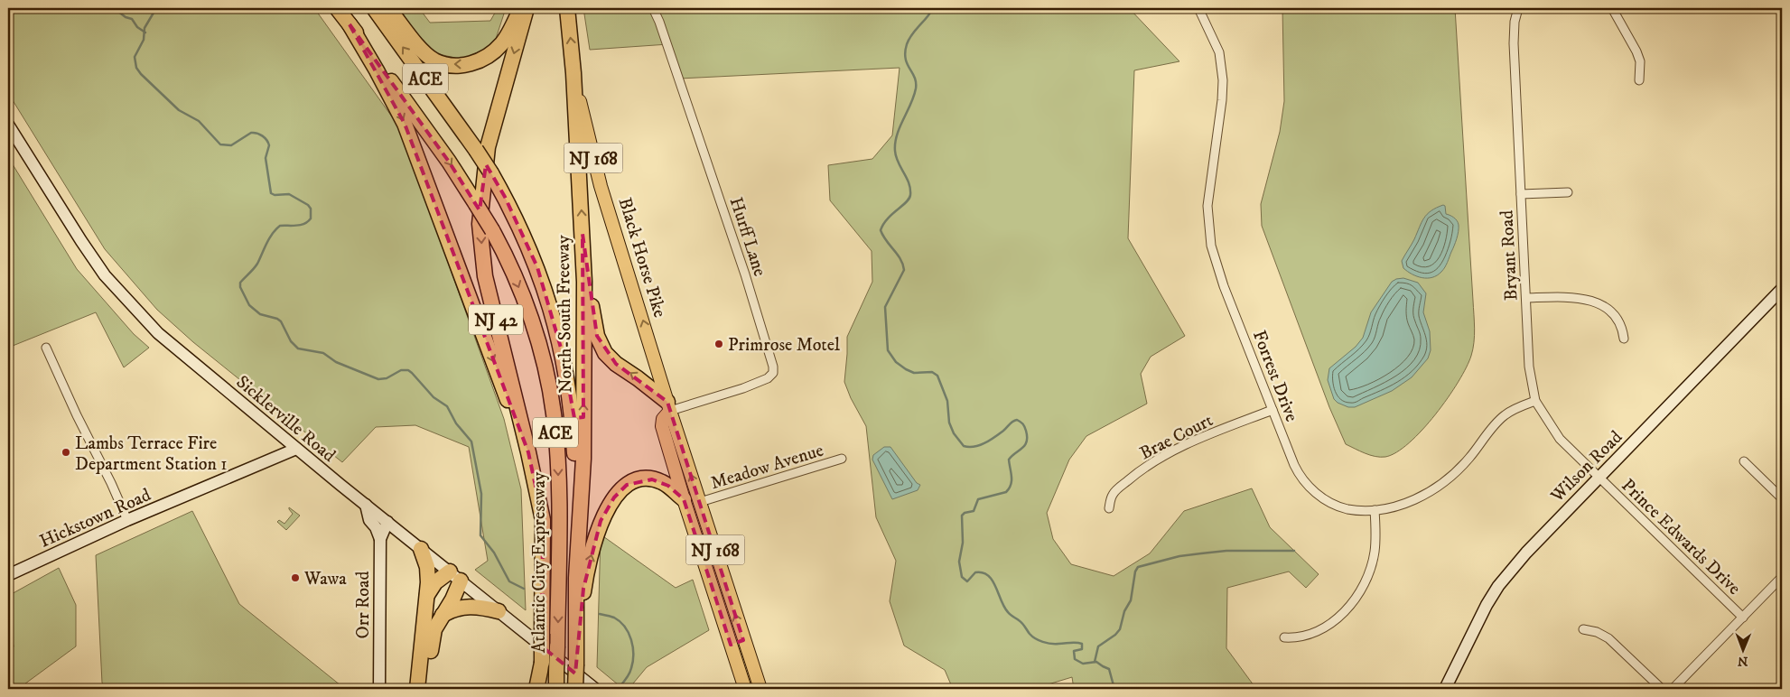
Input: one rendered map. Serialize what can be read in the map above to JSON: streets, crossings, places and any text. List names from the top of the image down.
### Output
{
  "streets": {
    "highway": [
      "ACE",
      "Black Horse Pike",
      "North-South Freeway",
      "NJ 42",
      "Atlantic City Expressway"
    ],
    "main road": ["NJ 168"],
    "street": [
      "Hurff Lane",
      "Bryant Road",
      "Forrest Drive",
      "Sicklerville Road",
      "Brae Court",
      "Meadow Avenue",
      "Wilson Road",
      "Hickstown Road",
      "Prince Edwards Drive",
      "Orr Road"
    ]
  },
  "crossings": [
    ["NJ 168", "Hurff Lane"],
    ["NJ 168", "Black Horse Pike"],
    ["Hurff Lane", "Black Horse Pike"],
    ["Bryant Road", "Forrest Drive"],
    ["Bryant Road", "Wilson Road"],
    ["Bryant Road", "Prince Edwards Drive"],
    ["Black Horse Pike", "North-South Freeway"],
    ["Black Horse Pike", "Meadow Avenue"],
    ["North-South Freeway", "Atlantic City Expressway"],
    ["Forrest Drive", "Brae Court"],
    ["Sicklerville Road", "Hickstown Road"],
    ["Sicklerville Road", "Orr Road"],
    ["Wilson Road", "Prince Edwards Drive"]
  ],
  "places": ["Primrose Motel", "Lambs Terrace Fire Department Station 1", "Wawa"],
  "north": "bottom"
}
